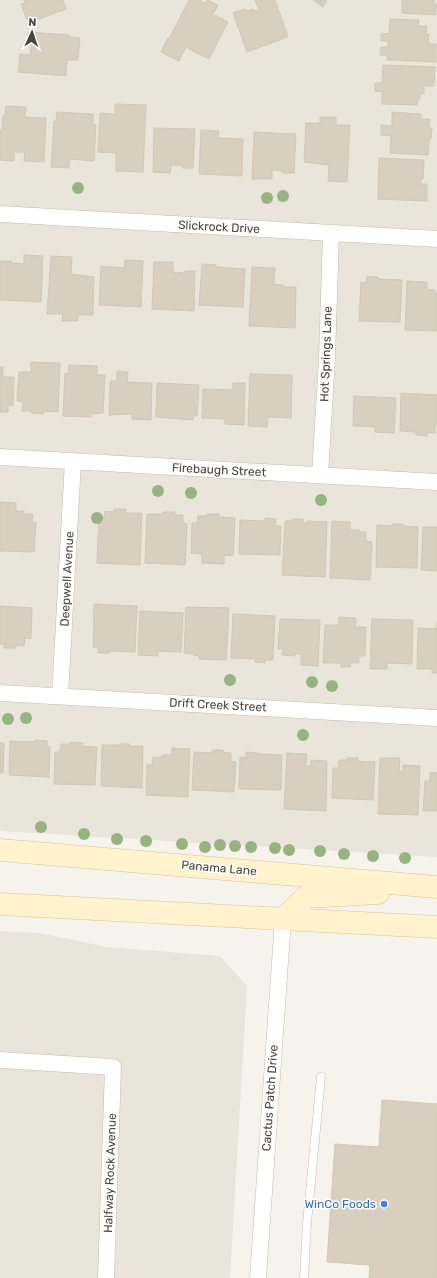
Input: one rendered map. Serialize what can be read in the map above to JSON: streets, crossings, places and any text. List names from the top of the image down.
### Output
{
  "streets": {
    "main road": ["Panama Lane"],
    "street": [
      "Slickrock Drive",
      "Hot Springs Lane",
      "Firebaugh Street",
      "Deepwell Avenue",
      "Drift Creek Street",
      "Cactus Patch Drive",
      "Halfway Rock Avenue"
    ]
  },
  "crossings": [
    ["Slickrock Drive", "Hot Springs Lane"],
    ["Hot Springs Lane", "Firebaugh Street"],
    ["Firebaugh Street", "Deepwell Avenue"],
    ["Deepwell Avenue", "Drift Creek Street"]
  ],
  "places": ["WinCo Foods"],
  "north": "top"
}
